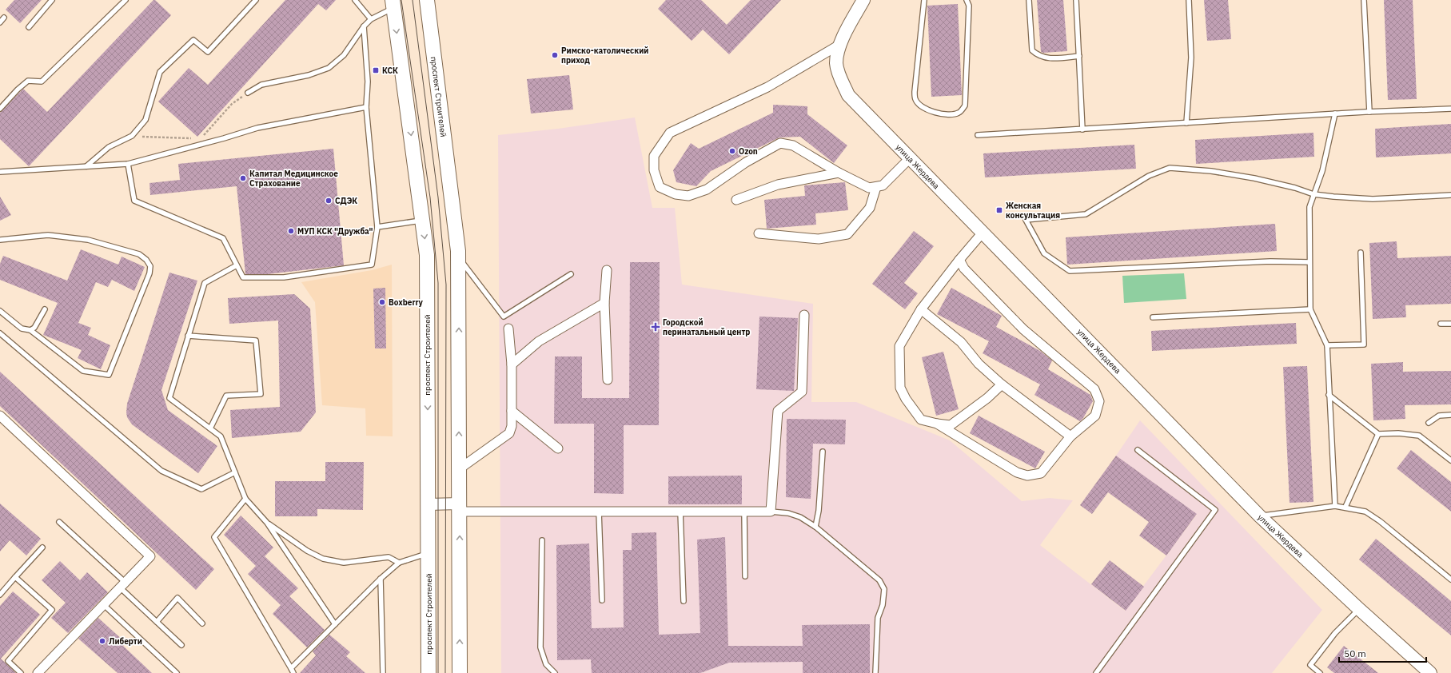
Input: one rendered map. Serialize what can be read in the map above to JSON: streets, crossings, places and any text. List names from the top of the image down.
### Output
{
  "streets": {
    "main road": ["проспект Строителей", "улица Жердева"]
  },
  "places": {
    "other": [
      "Римско-католический приход",
      "Ozon",
      "Капитал Медицинское Страхование",
      "СДЭК",
      "МУП КСК \"Дружба\"",
      "Boxberry",
      "Либерти"
    ],
    "transit": ["КСК", "Женская консультация"],
    "health": ["Городской перинатальный центр"]
  },
  "scale_bar": "50 m"
}
